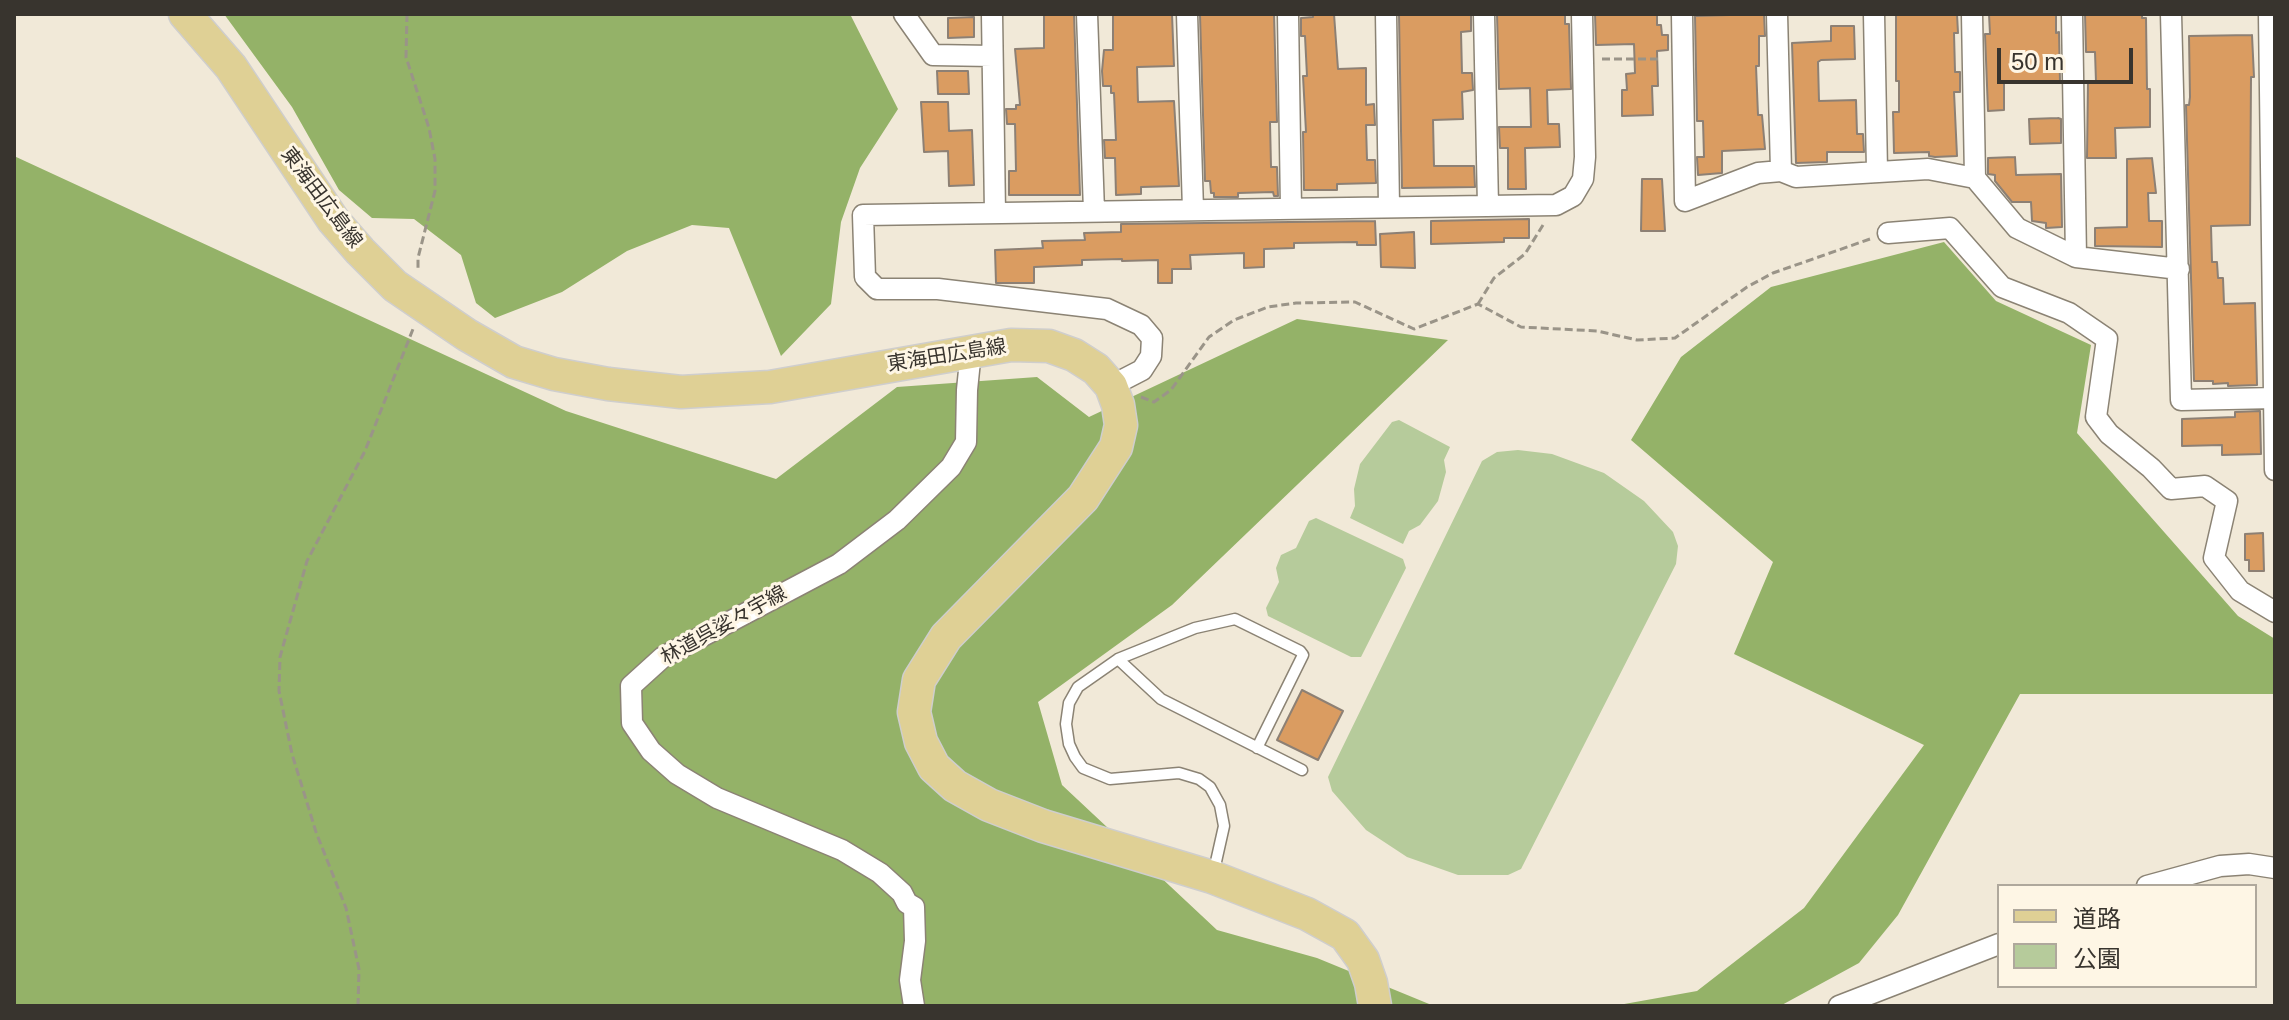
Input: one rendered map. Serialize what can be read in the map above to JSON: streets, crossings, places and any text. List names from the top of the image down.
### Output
{
  "streets": {
    "main road": ["東海田広島線"],
    "street": ["林道呉娑々宇線"]
  },
  "crossings": [
    ["東海田広島線", "林道呉娑々宇線"]
  ],
  "legend": ["道路", "公園"],
  "scale_bar": "50 m"
}
